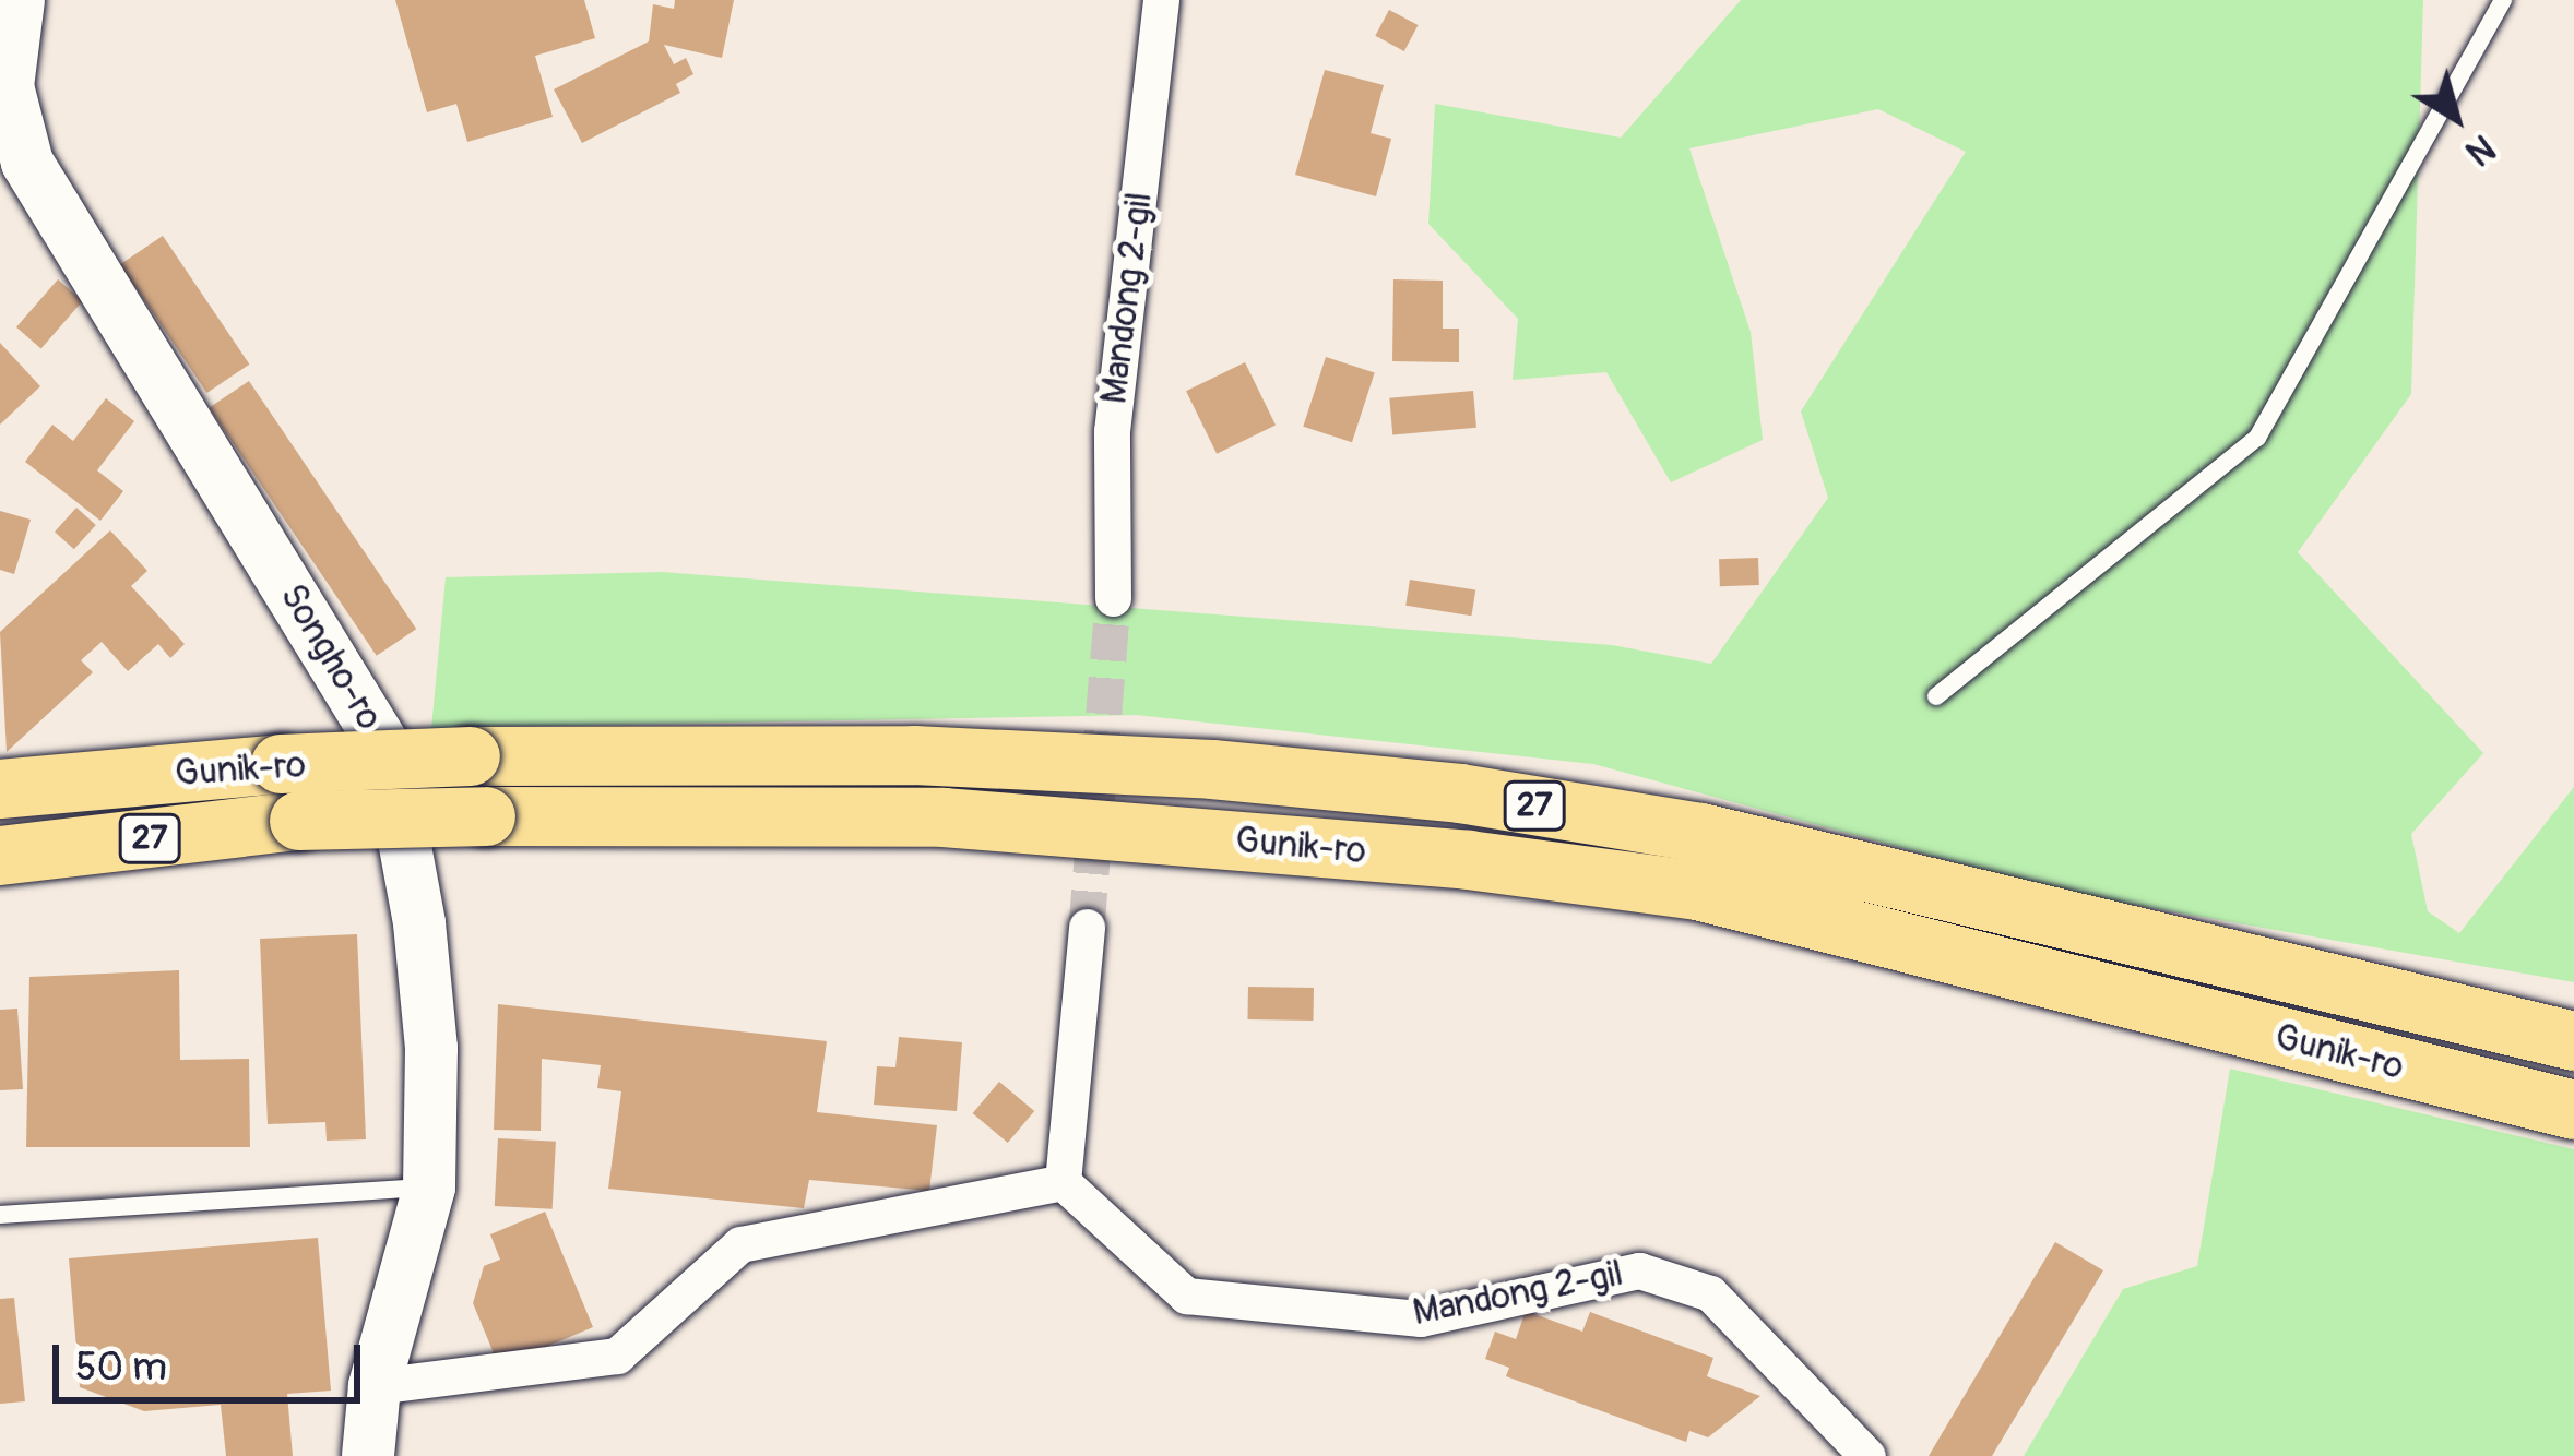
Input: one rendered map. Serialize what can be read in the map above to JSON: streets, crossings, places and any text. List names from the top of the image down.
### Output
{
  "streets": {
    "highway": ["Gunik-ro", "27"],
    "main road": ["Songho-ro"],
    "street": ["Mandong 2-gil"]
  },
  "scale_bar": "50 m",
  "north": "bottom right"
}
